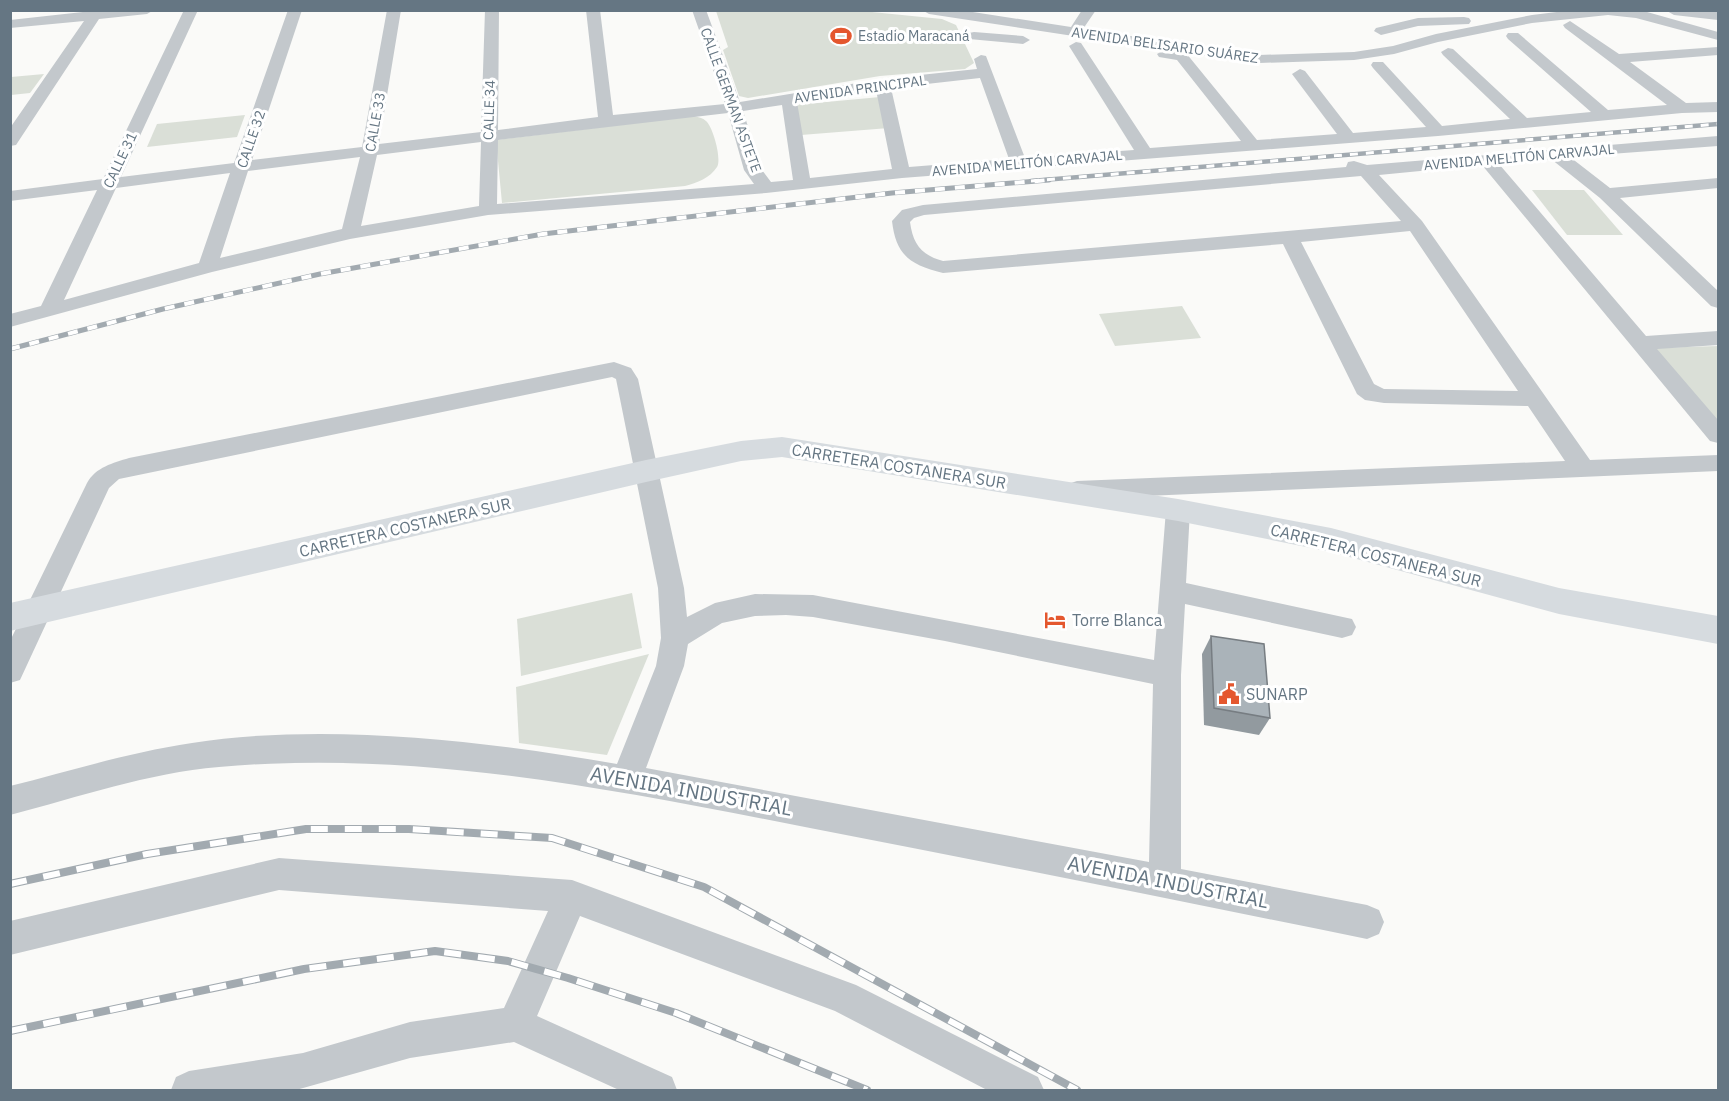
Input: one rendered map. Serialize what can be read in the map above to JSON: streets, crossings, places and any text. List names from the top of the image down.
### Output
{
  "streets": {
    "main road": ["CARRETERA COSTANERA SUR"],
    "street": [
      "AVENIDA BELISARIO SUÁREZ",
      "AVENIDA PRINCIPAL",
      "CALLE GERMAN ASTETE",
      "CALLE 34",
      "CALLE 33",
      "CALLE 32",
      "AVENIDA MELITÓN CARVAJAL",
      "CALLE 31",
      "AVENIDA INDUSTRIAL"
    ]
  },
  "crossings": [
    ["AVENIDA PRINCIPAL", "CALLE GERMAN ASTETE"],
    ["AVENIDA PRINCIPAL", "CALLE 34"],
    ["AVENIDA PRINCIPAL", "CALLE 33"],
    ["AVENIDA PRINCIPAL", "CALLE 32"],
    ["AVENIDA PRINCIPAL", "CALLE 31"],
    ["CALLE GERMAN ASTETE", "AVENIDA MELITÓN CARVAJAL"],
    ["CALLE 34", "AVENIDA MELITÓN CARVAJAL"],
    ["CALLE 33", "AVENIDA MELITÓN CARVAJAL"],
    ["CALLE 32", "AVENIDA MELITÓN CARVAJAL"],
    ["AVENIDA MELITÓN CARVAJAL", "CALLE 31"]
  ],
  "places": {
    "sports": ["Estadio Maracaná"],
    "hotel": ["Torre Blanca"],
    "public building": ["SUNARP"]
  }
}
